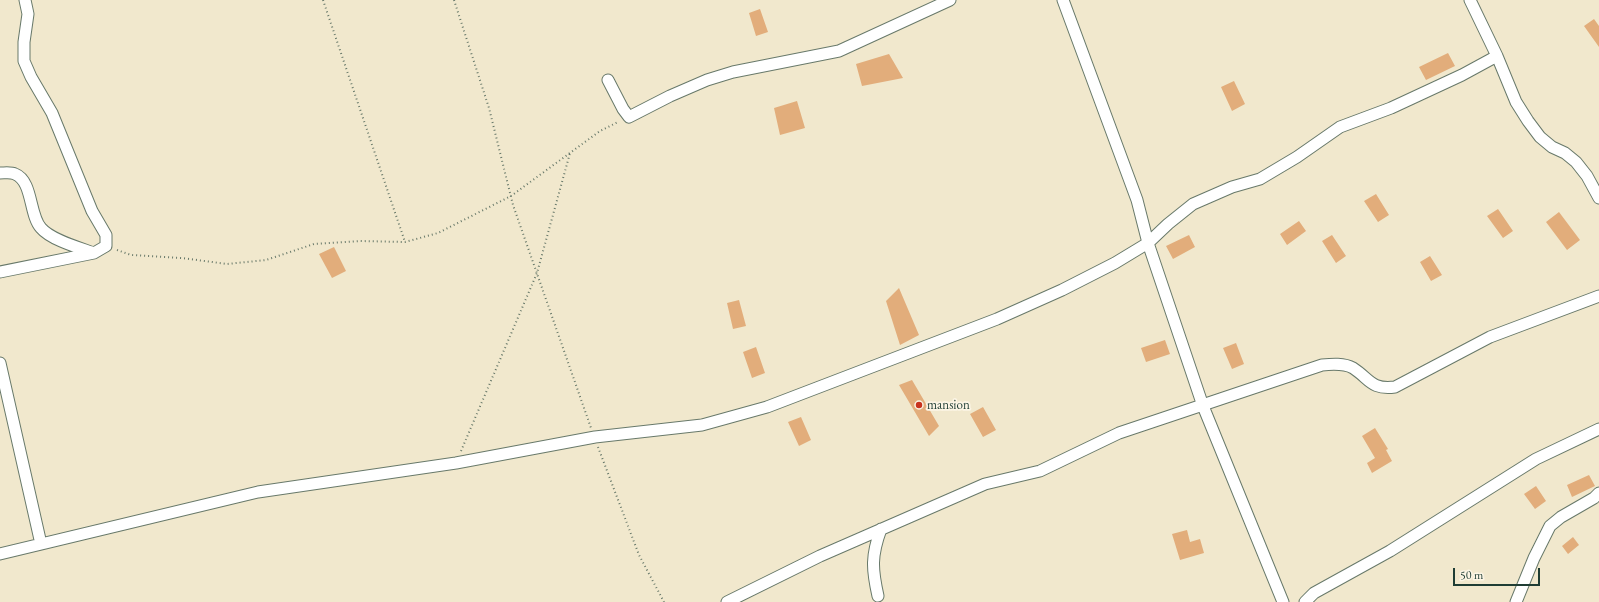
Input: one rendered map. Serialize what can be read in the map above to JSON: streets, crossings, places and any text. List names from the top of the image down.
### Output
{
  "places": ["mansion"],
  "scale_bar": "50 m"
}
